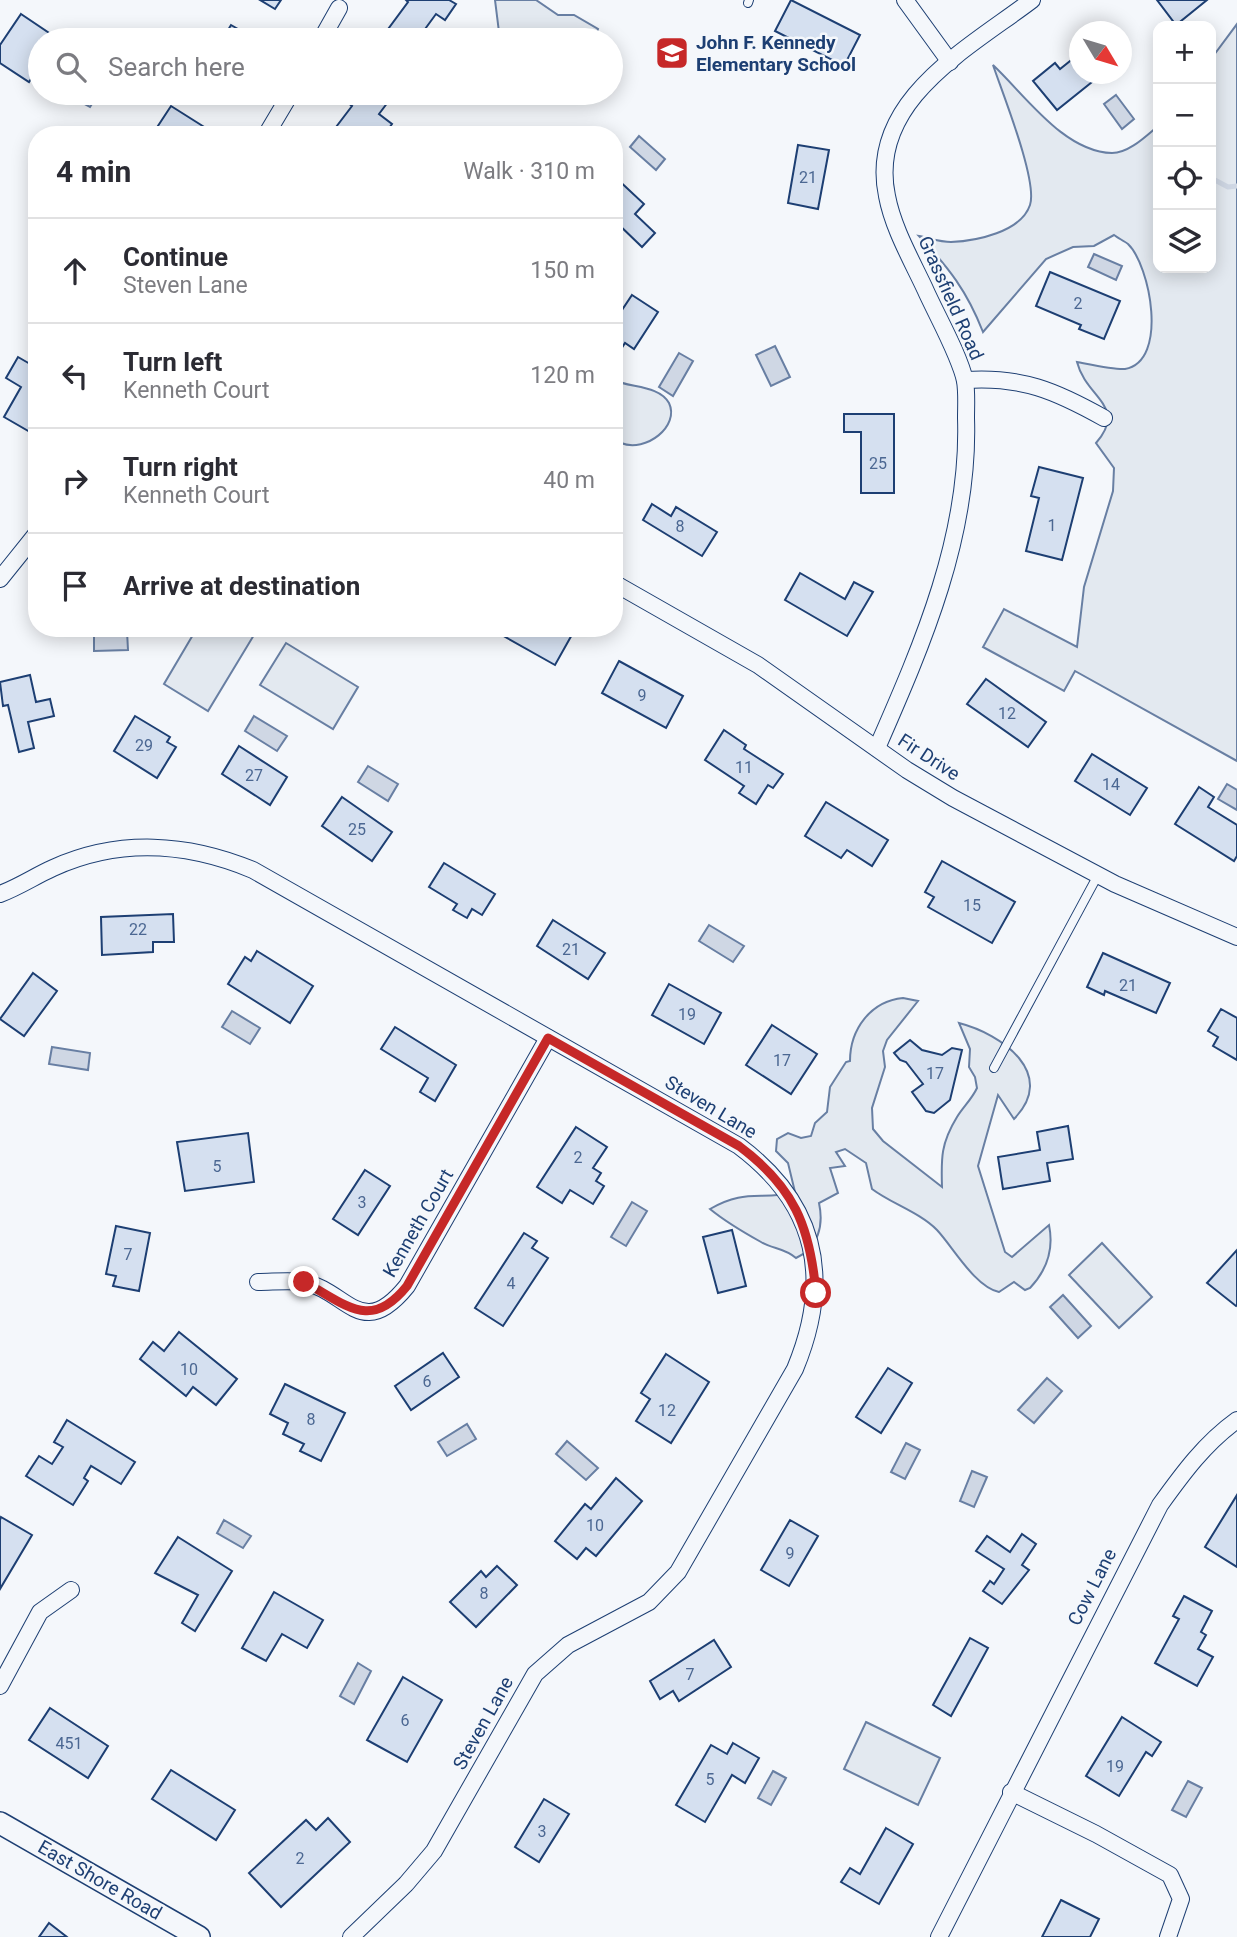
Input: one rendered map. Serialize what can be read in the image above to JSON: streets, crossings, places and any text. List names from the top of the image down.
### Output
{
  "streets": {
    "main road": ["East Shore Road"],
    "street": [
      "Grassfield Road",
      "Fir Drive",
      "Steven Lane",
      "Kenneth Court",
      "Cow Lane"
    ]
  },
  "crossings": [
    ["Grassfield Road", "Fir Drive"],
    ["Steven Lane", "Kenneth Court"]
  ],
  "places": {
    "school or university": ["John F. Kennedy Elementary School"]
  },
  "house_numbers": [
    "21",
    "2",
    "25",
    "1",
    "8",
    "9",
    "12",
    "29",
    "11",
    "27",
    "14",
    "25",
    "15",
    "22",
    "21",
    "21",
    "19",
    "17",
    "17",
    "2",
    "5",
    "3",
    "7",
    "4",
    "10",
    "6",
    "12",
    "8",
    "10",
    "9",
    "8",
    "7",
    "6",
    "451",
    "19",
    "5",
    "3",
    "2"
  ],
  "north": "bottom right",
  "page": {
    "map_buttons": ["+", "−"],
    "search": "Search here",
    "heading": ["4 min", "Walk · 310 m"],
    "list": [
      ["Continue", "Steven Lane", "150 m"],
      ["Turn left", "Kenneth Court", "120 m"],
      ["Turn right", "Kenneth Court", "40 m"],
      "Arrive at destination"
    ]
  }
}
